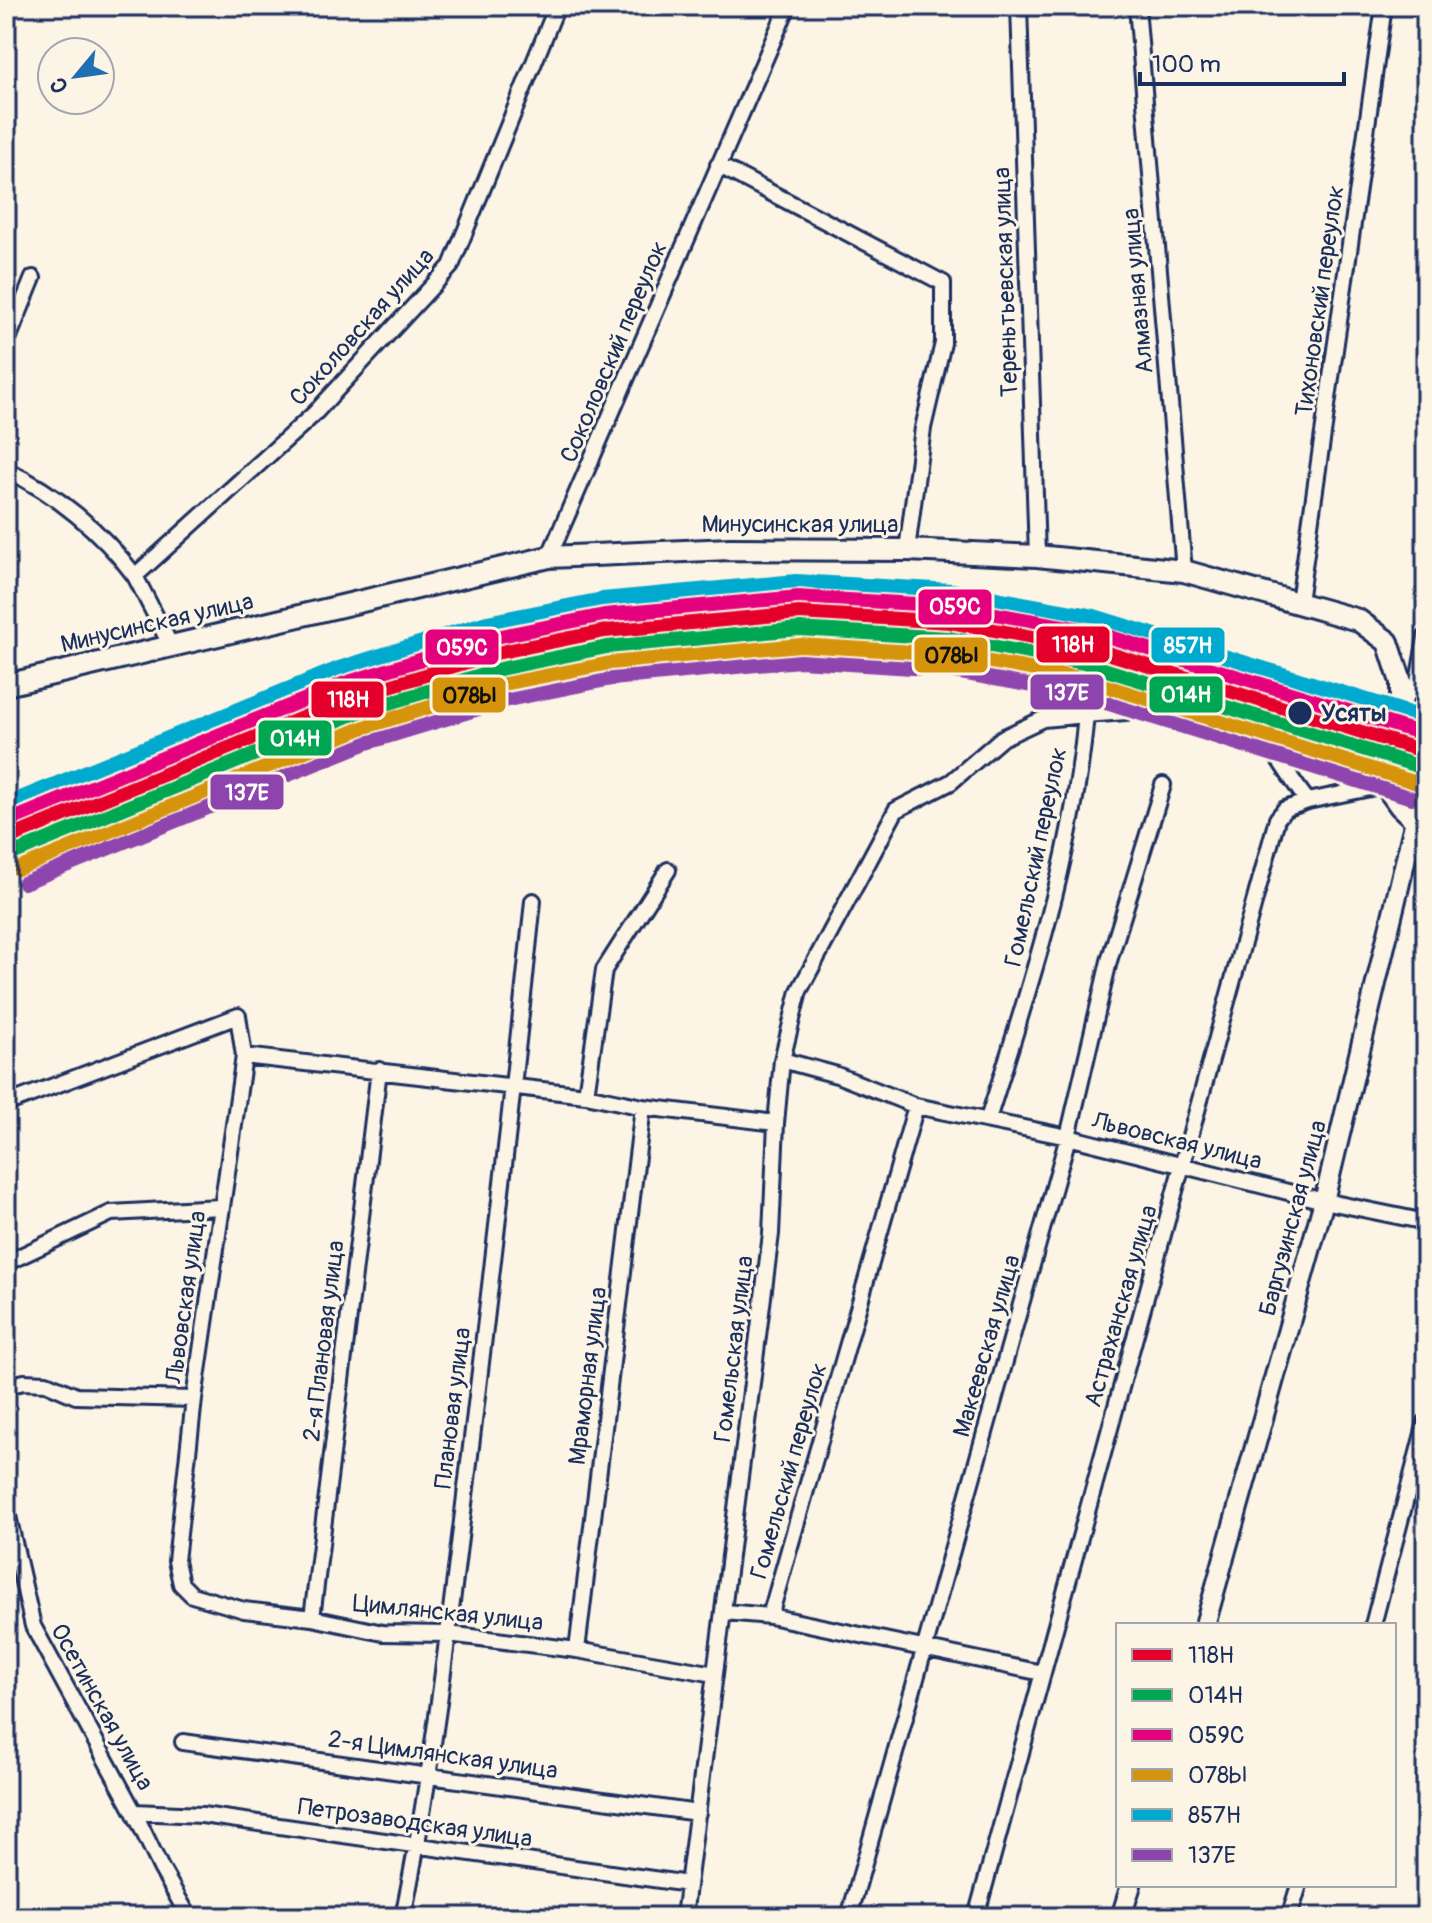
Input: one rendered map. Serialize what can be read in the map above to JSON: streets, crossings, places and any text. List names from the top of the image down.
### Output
{
  "streets": {
    "main road": ["Минусинская улица"],
    "street": [
      "Тереньтьевская улица",
      "Алмазная улица",
      "Тихоновский переулок",
      "Соколовская улица",
      "Соколовский переулок",
      "Гомельский переулок",
      "Львовская улица",
      "Баргузинская улица",
      "Астраханская улица",
      "2-я Плановая улица",
      "Макеевская улица",
      "Гомельская улица",
      "Мраморная улица",
      "Плановая улица",
      "Цимлянская улица",
      "Осетинская улица",
      "2-я Цимлянская улица",
      "Петрозаводская улица"
    ]
  },
  "crossings": [
    ["Тереньтьевская улица", "Минусинская улица"],
    ["Алмазная улица", "Минусинская улица"],
    ["Тихоновский переулок", "Минусинская улица"],
    ["Соколовский переулок", "Минусинская улица"],
    ["Минусинская улица", "Астраханская улица"],
    ["Гомельский переулок", "Львовская улица"],
    ["Гомельский переулок", "Гомельская улица"],
    ["Львовская улица", "Баргузинская улица"],
    ["Львовская улица", "Астраханская улица"],
    ["Львовская улица", "Макеевская улица"],
    ["Львовская улица", "Гомельская улица"],
    ["Львовская улица", "Цимлянская улица"],
    ["2-я Плановая улица", "Цимлянская улица"],
    ["Гомельская улица", "Цимлянская улица"],
    ["Гомельская улица", "2-я Цимлянская улица"],
    ["Гомельская улица", "Петрозаводская улица"],
    ["Мраморная улица", "Цимлянская улица"],
    ["Плановая улица", "Цимлянская улица"],
    ["Плановая улица", "2-я Цимлянская улица"],
    ["Плановая улица", "Петрозаводская улица"],
    ["Осетинская улица", "Петрозаводская улица"]
  ],
  "places": ["Усяты"],
  "lines": [
    "transit line 857Н",
    "transit line 059С",
    "transit line 118Н",
    "transit line 014Н",
    "transit line 078Ы",
    "transit line 137Е"
  ],
  "legend": [
    "118Н",
    "014Н",
    "059С",
    "078Ы",
    "857Н",
    "137Е"
  ],
  "scale_bar": "100 m",
  "north": "bottom left"
}
